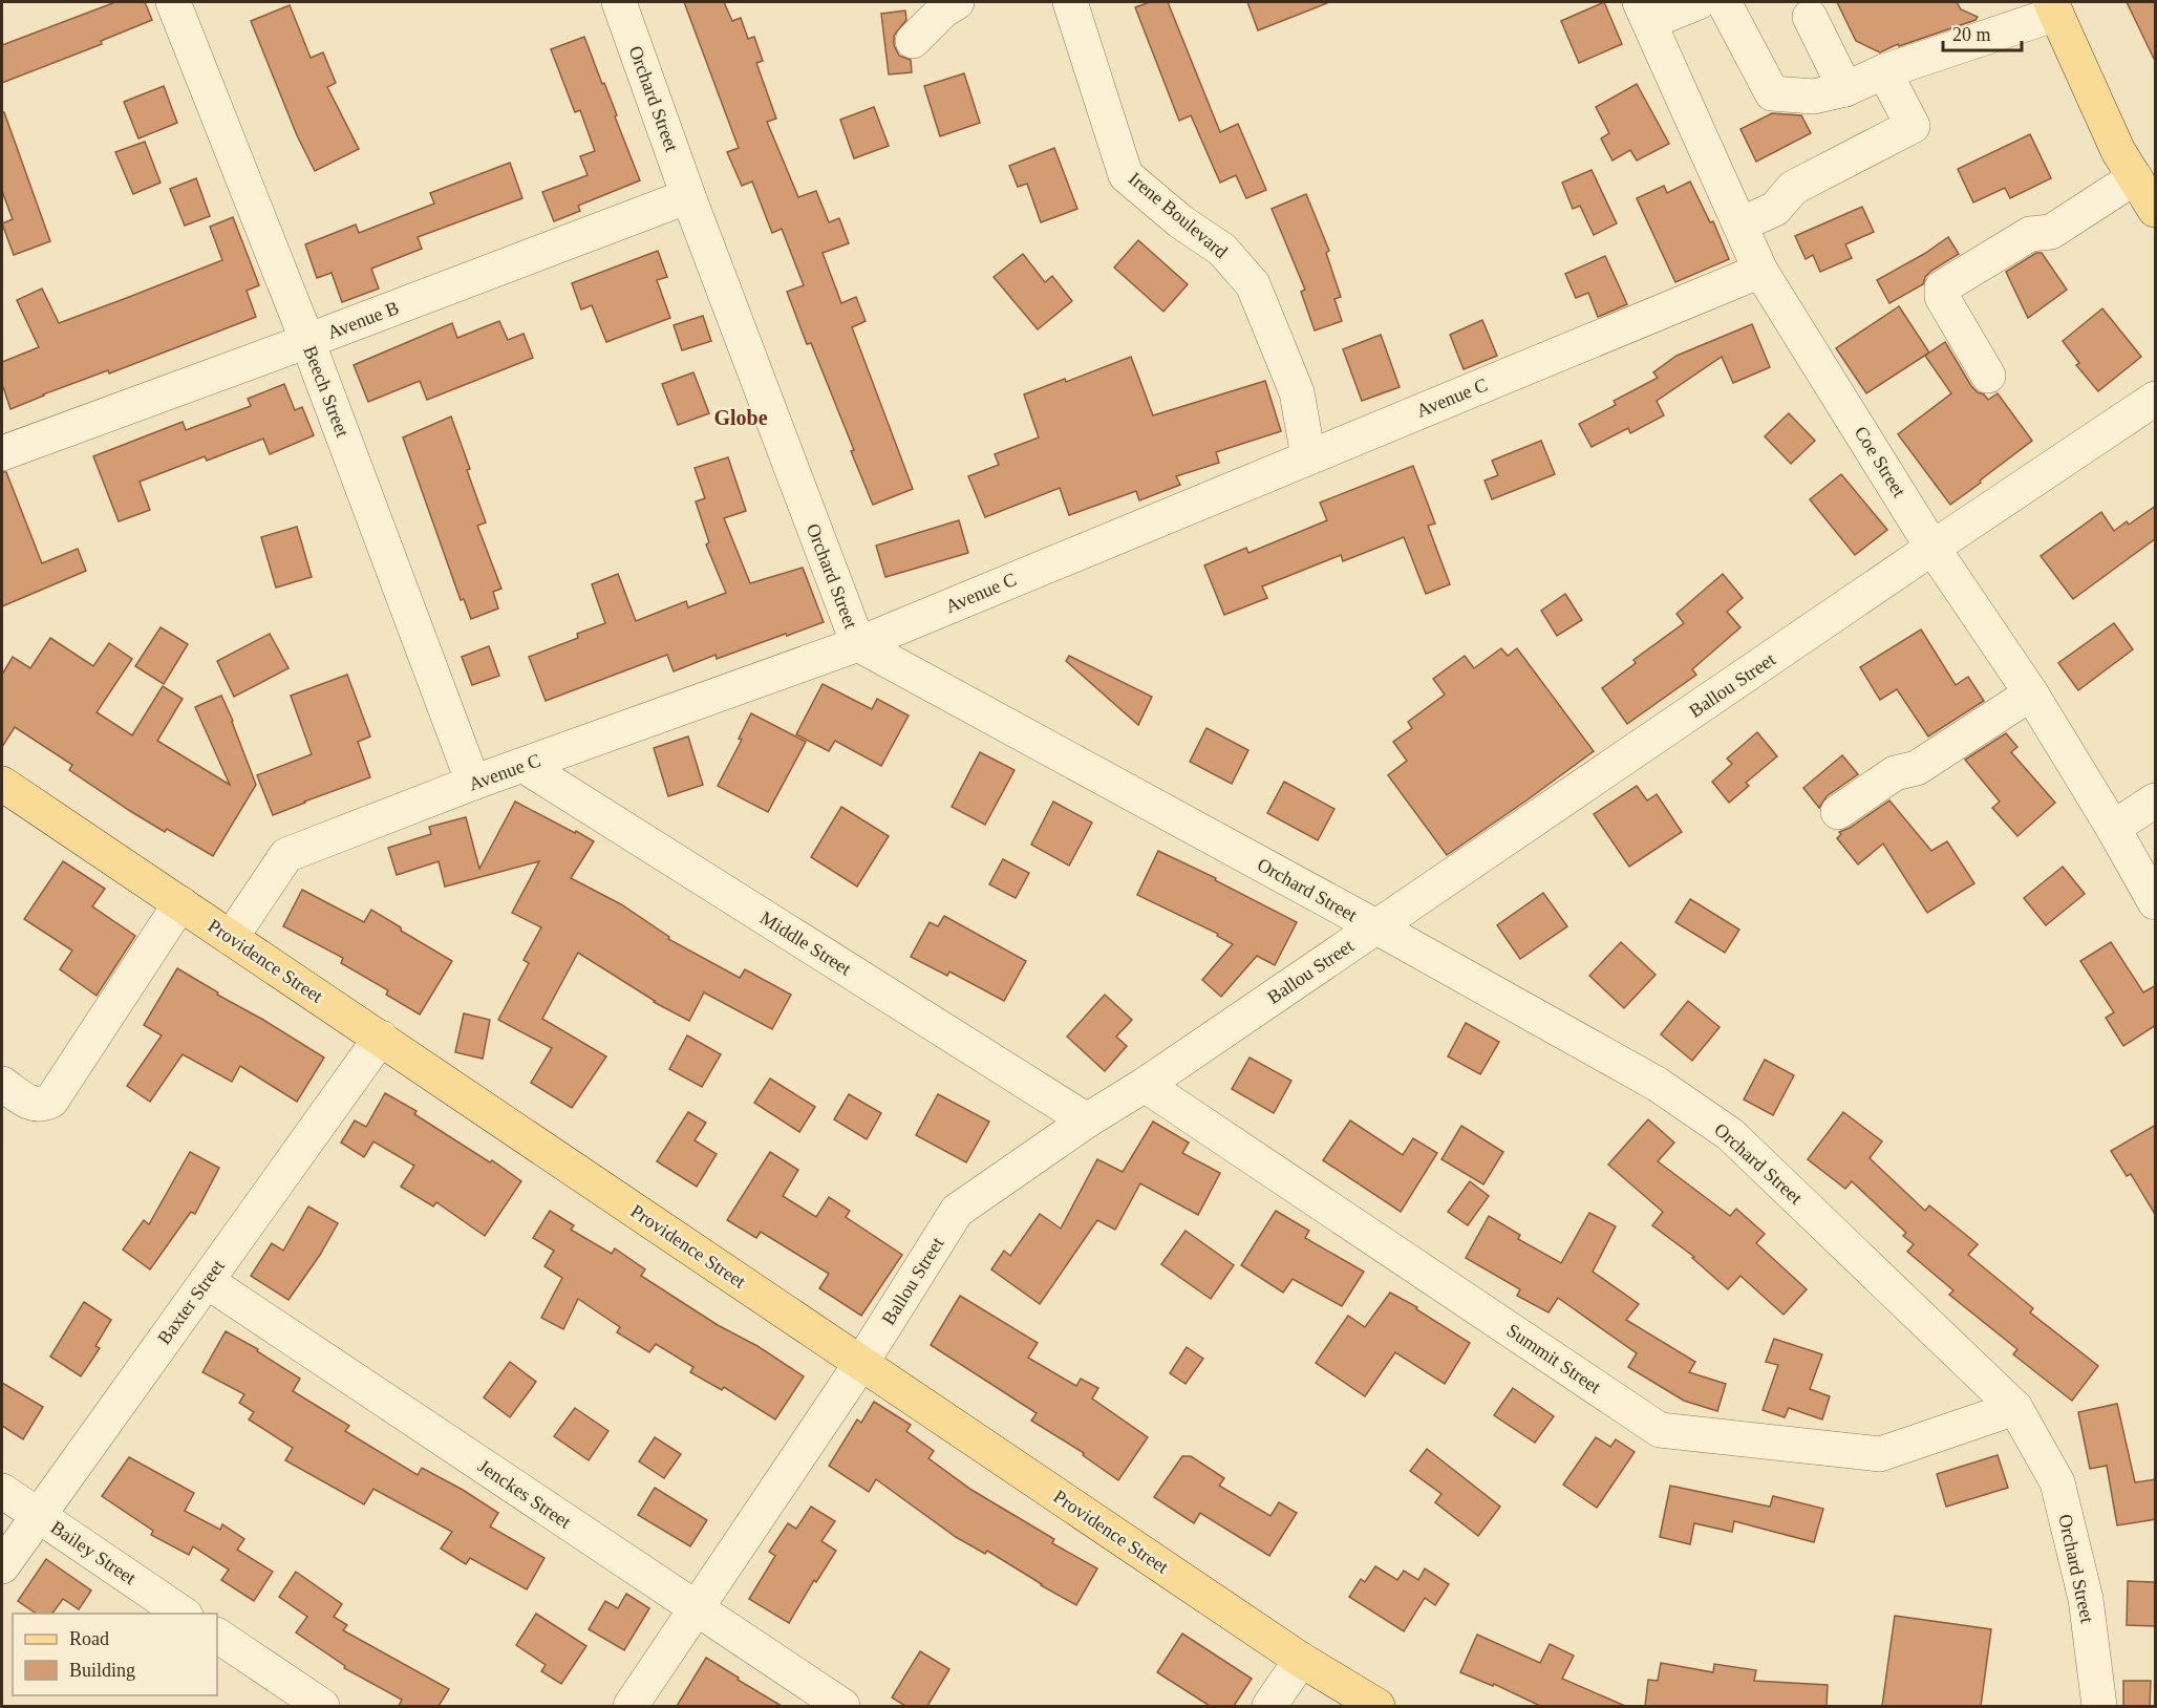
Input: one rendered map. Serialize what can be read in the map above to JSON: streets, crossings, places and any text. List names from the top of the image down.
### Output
{
  "streets": {
    "main road": ["Providence Street"],
    "street": [
      "Orchard Street",
      "Irene Boulevard",
      "Avenue B",
      "Beech Street",
      "Avenue C",
      "Coe Street",
      "Ballou Street",
      "Middle Street",
      "Baxter Street",
      "Summit Street",
      "Jenckes Street",
      "Bailey Street"
    ]
  },
  "crossings": [
    ["Orchard Street", "Avenue B"],
    ["Orchard Street", "Avenue C"],
    ["Orchard Street", "Ballou Street"],
    ["Orchard Street", "Summit Street"],
    ["Irene Boulevard", "Avenue C"],
    ["Avenue B", "Beech Street"],
    ["Beech Street", "Avenue C"],
    ["Avenue C", "Coe Street"],
    ["Avenue C", "Middle Street"],
    ["Avenue C", "Providence Street"],
    ["Coe Street", "Ballou Street"],
    ["Ballou Street", "Middle Street"],
    ["Ballou Street", "Providence Street"],
    ["Ballou Street", "Summit Street"],
    ["Ballou Street", "Jenckes Street"],
    ["Providence Street", "Baxter Street"],
    ["Baxter Street", "Jenckes Street"],
    ["Baxter Street", "Bailey Street"]
  ],
  "districts": ["Globe"],
  "legend": ["Road", "Building"],
  "scale_bar": "20 m"
}
